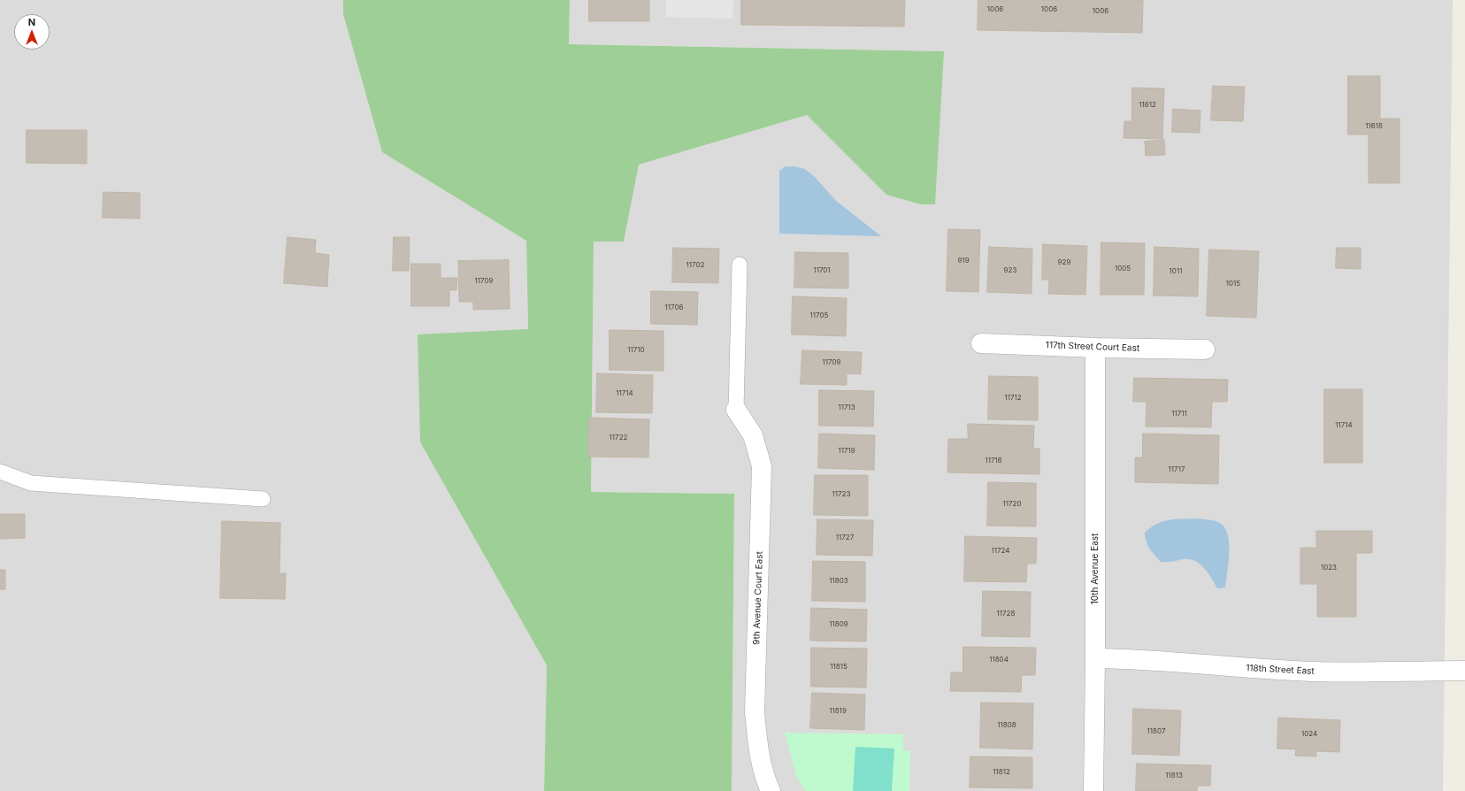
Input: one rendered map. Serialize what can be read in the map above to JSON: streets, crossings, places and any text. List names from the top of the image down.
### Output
{
  "streets": {
    "street": [
      "117th Street Court East",
      "10th Avenue East",
      "9th Avenue Court East",
      "118th Street East"
    ]
  },
  "crossings": [
    ["117th Street Court East", "10th Avenue East"],
    ["10th Avenue East", "118th Street East"]
  ],
  "house_numbers": [
    "1006",
    "1006",
    "1006",
    "11612",
    "11618",
    "919",
    "929",
    "11702",
    "1005",
    "11701",
    "923",
    "1011",
    "11709",
    "1015",
    "11706",
    "11705",
    "11710",
    "11709",
    "11714",
    "11712",
    "11713",
    "11711",
    "11714",
    "11722",
    "11719",
    "11716",
    "11717",
    "11723",
    "11720",
    "11727",
    "11724",
    "1023",
    "11803",
    "11728",
    "11809",
    "11804",
    "11815",
    "11819",
    "11808",
    "11807",
    "1024",
    "11812",
    "11813"
  ],
  "north": "top"
}
